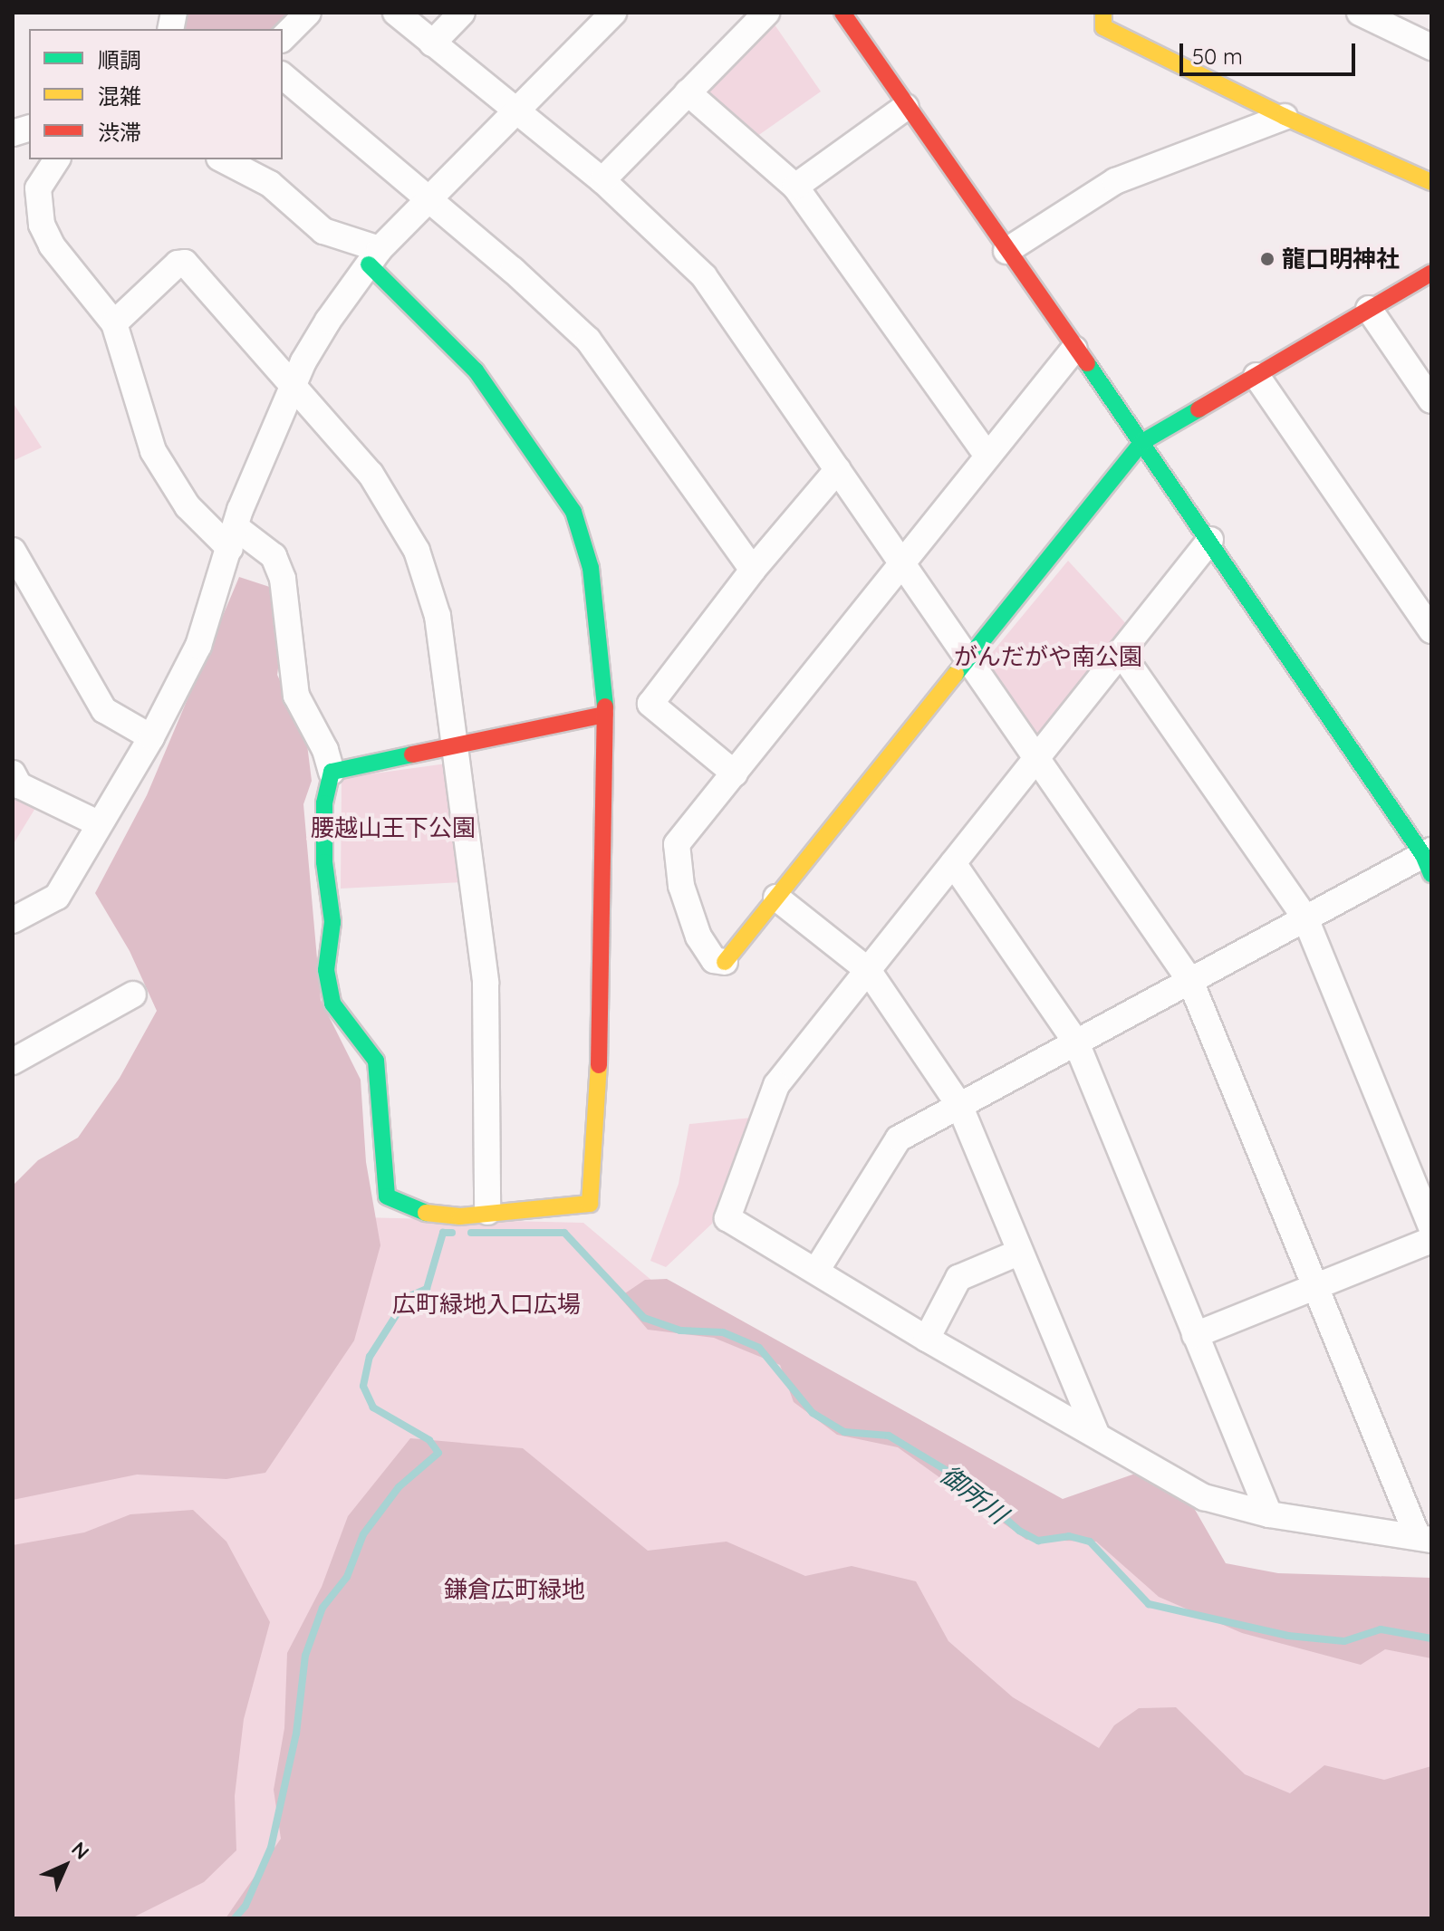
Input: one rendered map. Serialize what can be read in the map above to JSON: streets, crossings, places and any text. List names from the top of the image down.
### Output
{
  "water": ["御所川"],
  "parks": [
    "がんだがや南公園",
    "腰越山王下公園",
    "広町緑地入口広場",
    "鎌倉広町緑地"
  ],
  "places": ["龍口明神社"],
  "legend": ["順調", "混雑", "渋滞"],
  "scale_bar": "50 m",
  "north": "top right"
}
